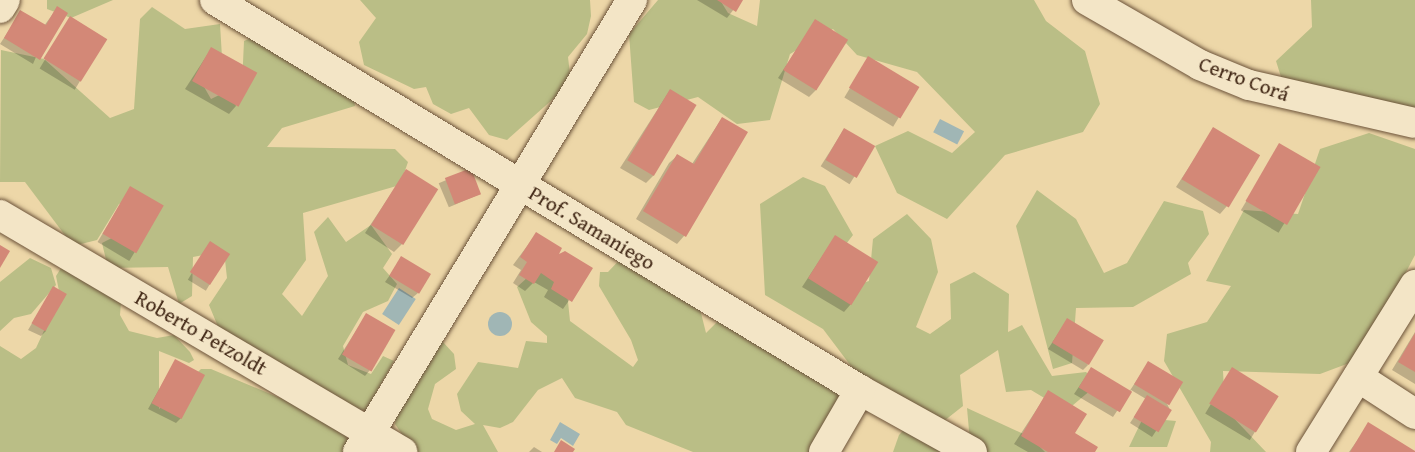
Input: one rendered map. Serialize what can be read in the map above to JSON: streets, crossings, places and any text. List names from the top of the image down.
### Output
{
  "streets": {
    "street": ["Cerro Corá", "Prof. Samaniego", "Roberto Petzoldt"]
  }
}
